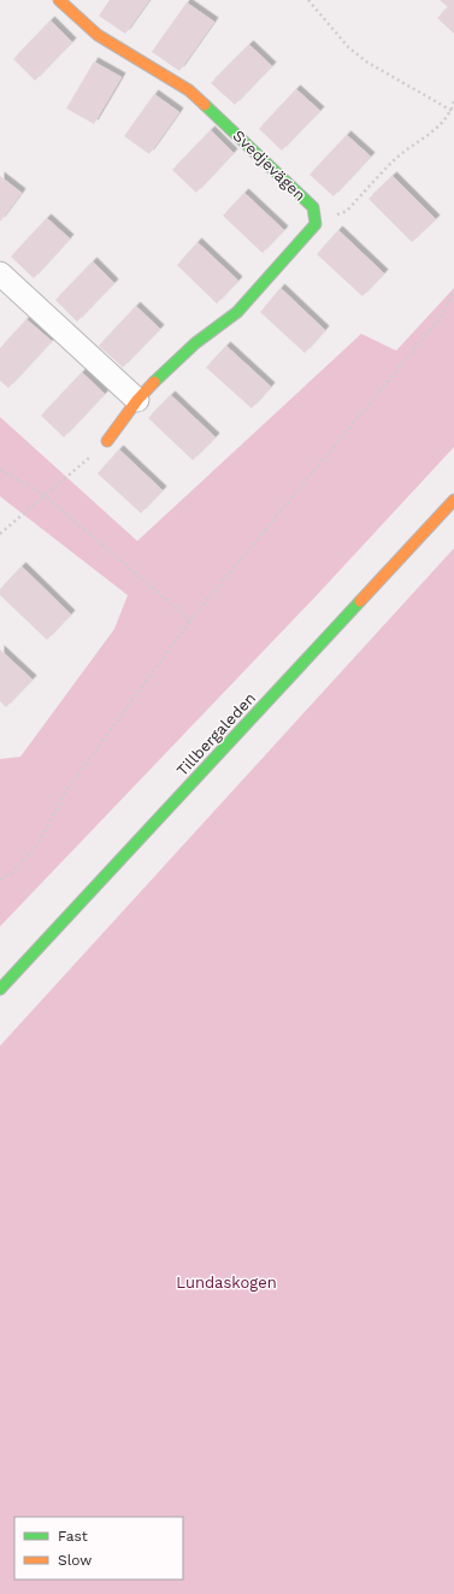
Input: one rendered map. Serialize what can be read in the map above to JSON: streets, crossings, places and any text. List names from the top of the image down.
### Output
{
  "streets": {
    "main road": ["Svedjevägen", "Tillbergaleden"]
  },
  "parks": ["Lundaskogen"],
  "legend": ["Fast", "Slow"]
}
